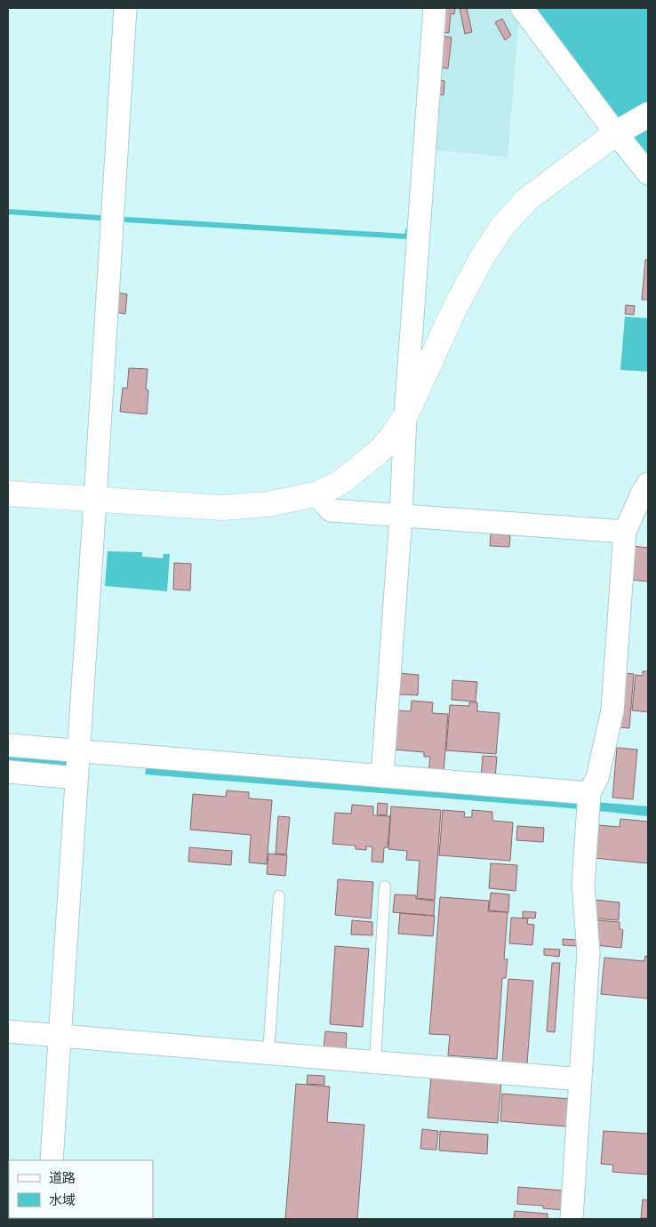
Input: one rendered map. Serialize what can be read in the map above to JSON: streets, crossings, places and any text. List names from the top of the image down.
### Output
{
  "legend": ["道路", "水域"]
}
